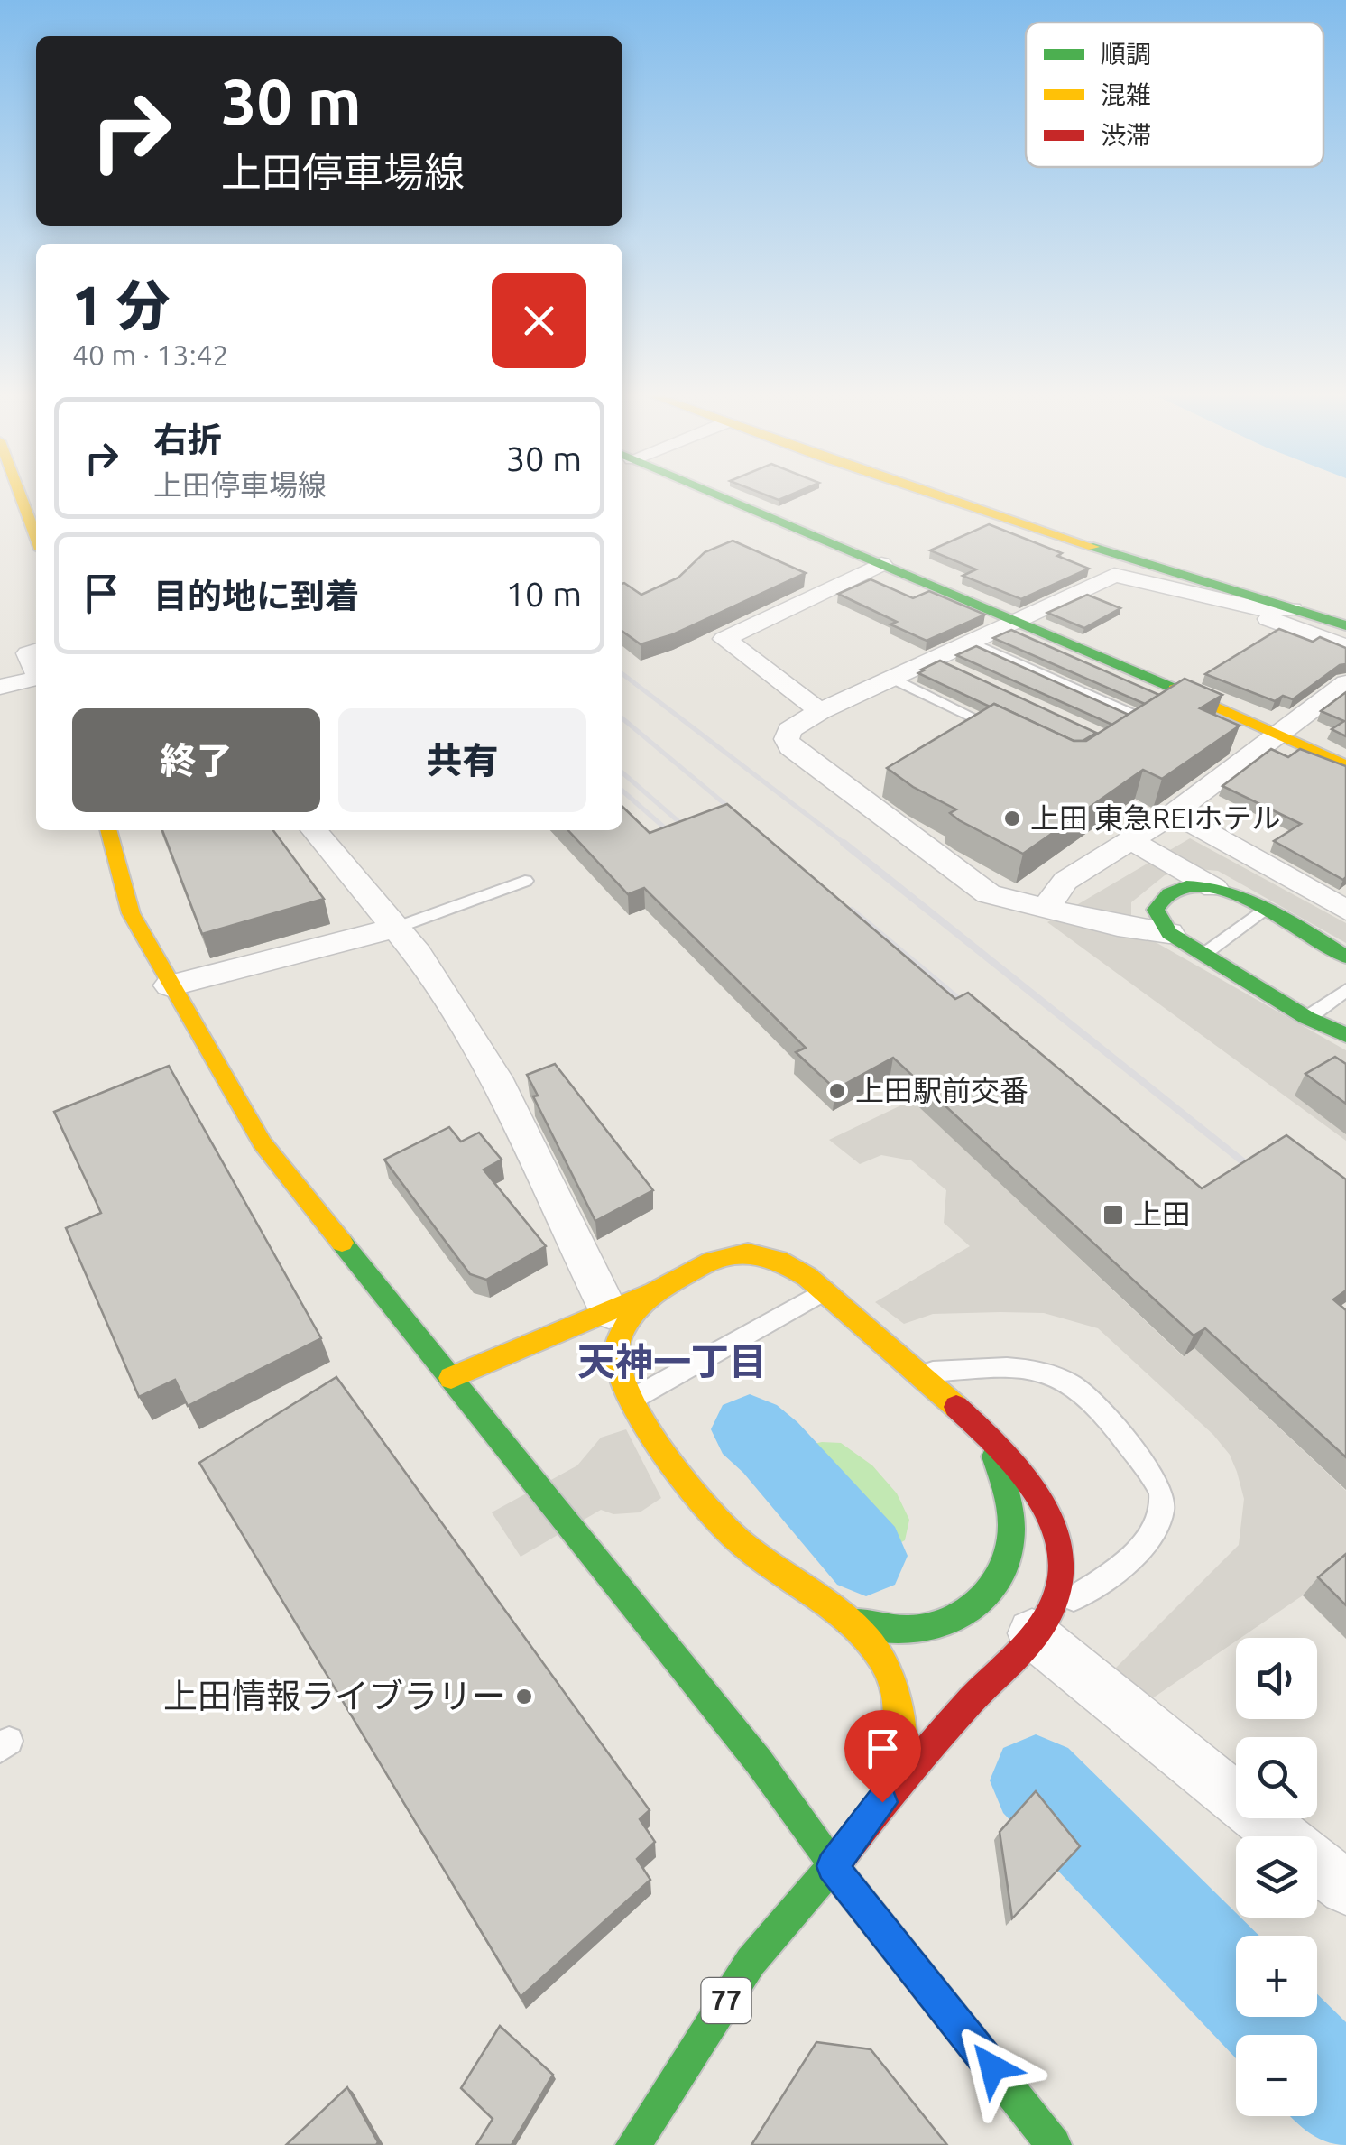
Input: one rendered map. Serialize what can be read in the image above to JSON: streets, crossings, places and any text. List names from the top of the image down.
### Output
{
  "streets": {
    "street": ["77"]
  },
  "districts": ["天神一丁目"],
  "places": {
    "other": ["上田 東急REIホテル", "上田駅前交番", "上田情報ライブラリー"],
    "transit": ["上田"]
  },
  "legend": ["順調", "混雑", "渋滞"],
  "page": {
    "turn": ["30 m", "上田停車場線"],
    "heading": ["1 分", "40 m · 13:42"],
    "list": [
      {
        "name": "右折",
        "note": "上田停車場線",
        "value": "30 m"
      },
      {
        "name": "目的地に到着",
        "value": "10 m"
      }
    ],
    "buttons": ["終了", "共有"],
    "map_buttons": ["+", "−"]
  }
}
